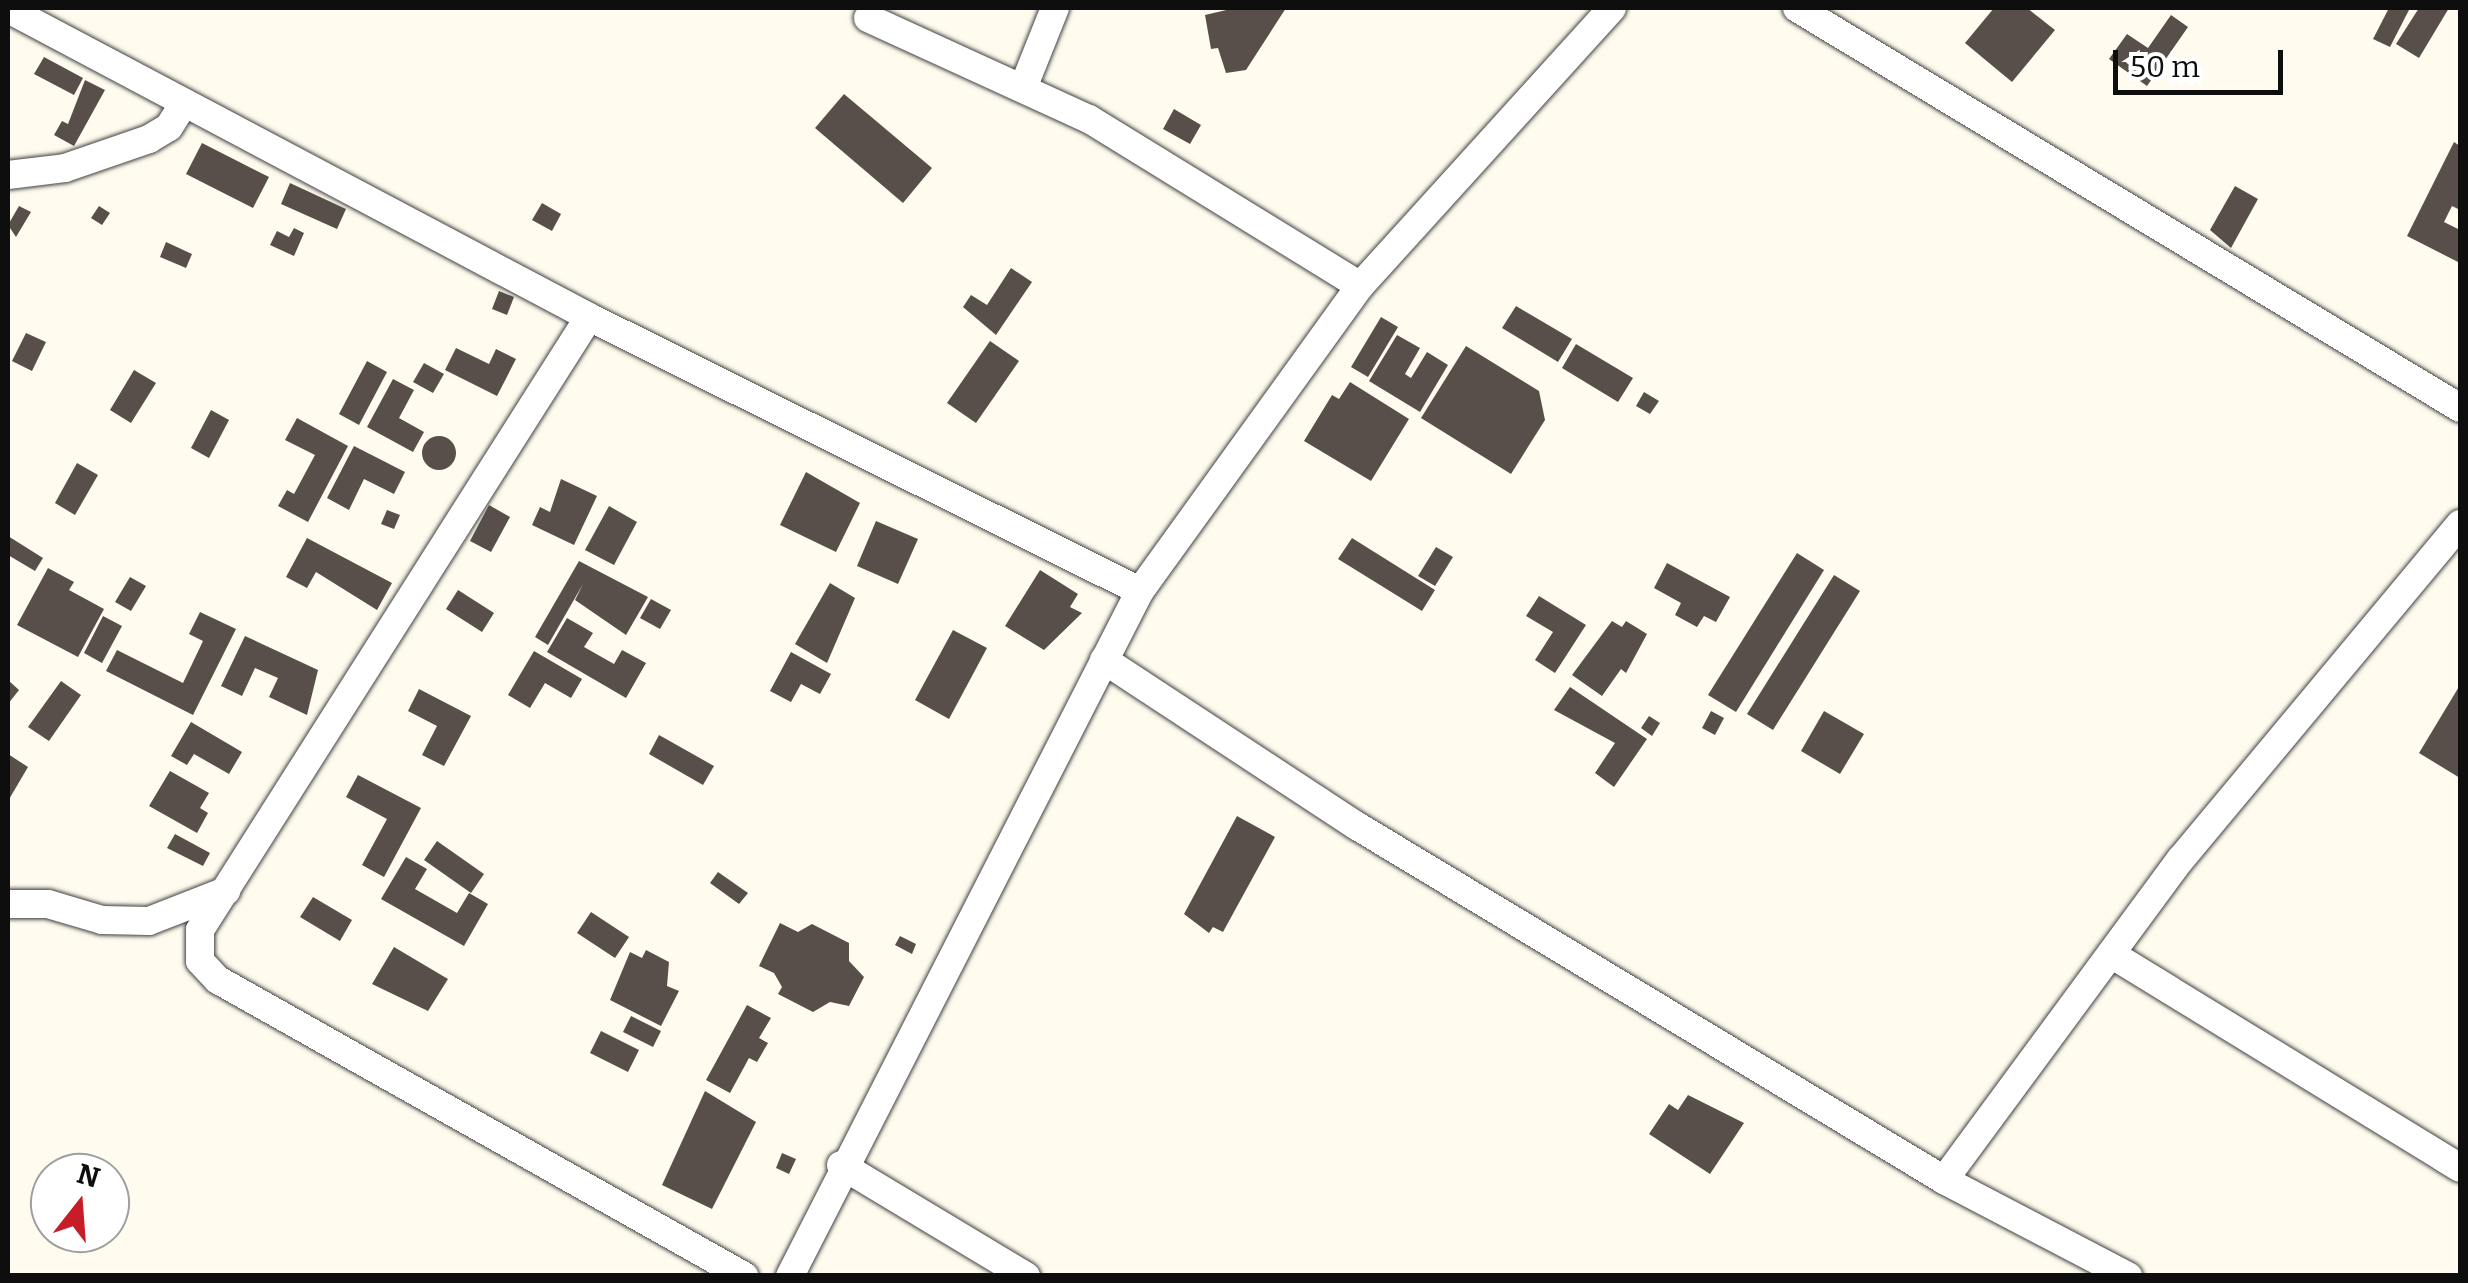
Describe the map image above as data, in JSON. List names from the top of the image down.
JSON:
{
  "scale_bar": "50 m",
  "north": "top"
}
